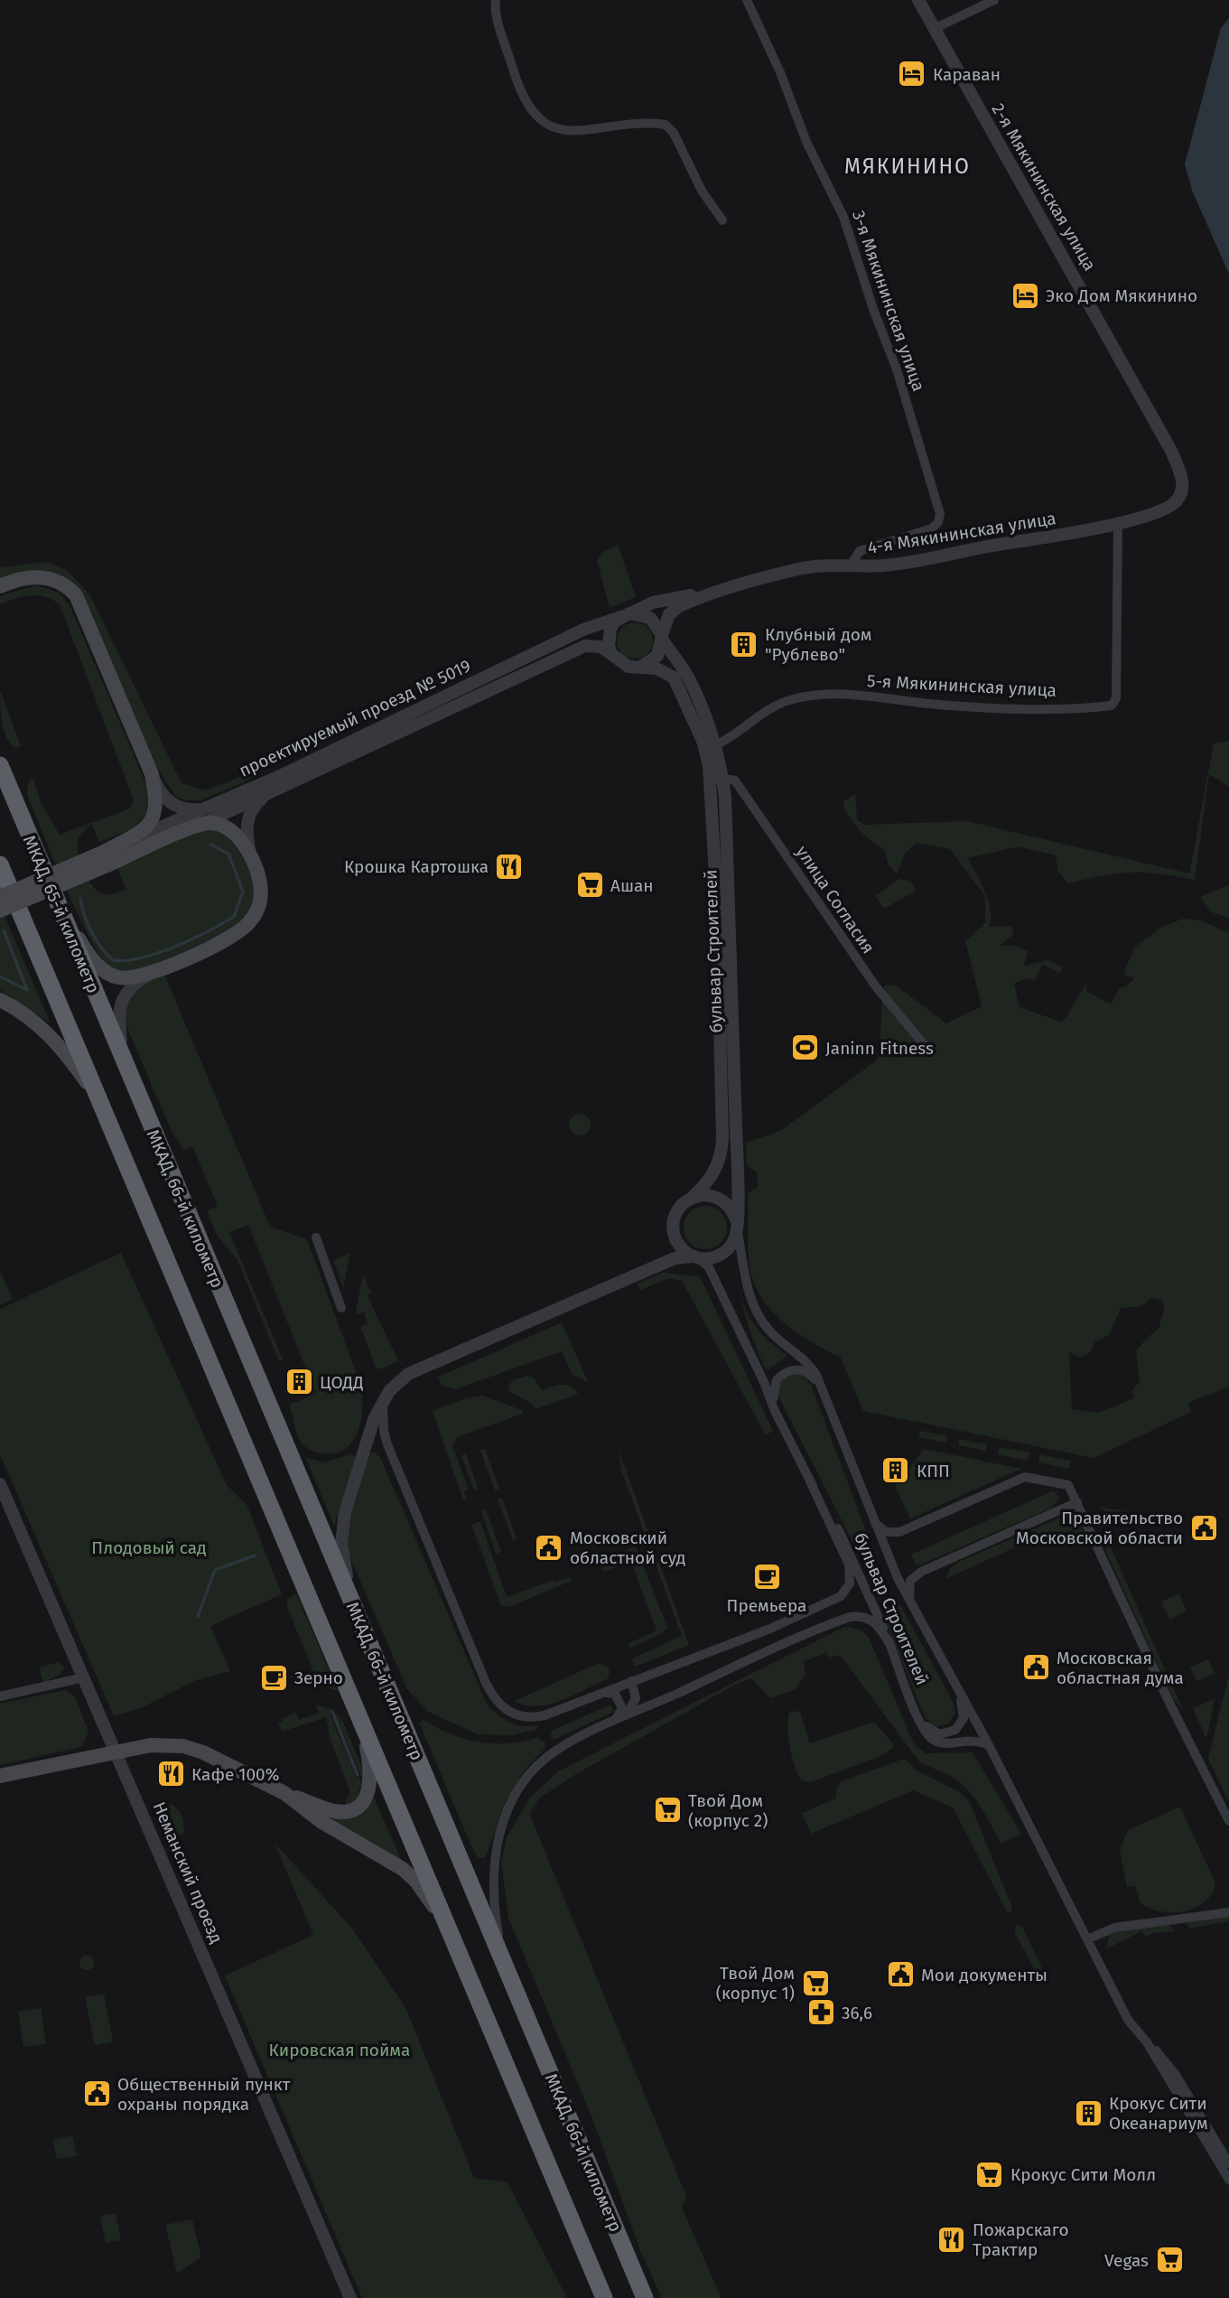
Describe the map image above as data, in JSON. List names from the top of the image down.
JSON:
{
  "streets": {
    "highway": ["МКАД, 65-й километр", "МКАД, 66-й километр"],
    "main road": ["проектируемый проезд № 5019"],
    "street": [
      "2-я Мякининская улица",
      "3-я Мякининская улица",
      "4-я Мякининская улица",
      "5-я Мякининская улица",
      "улица Согласия",
      "бульвар Строителей",
      "Неманский проезд"
    ]
  },
  "crossings": [
    ["2-я Мякининская улица", "4-я Мякининская улица"],
    ["3-я Мякининская улица", "4-я Мякининская улица"],
    ["4-я Мякининская улица", "5-я Мякининская улица"],
    ["4-я Мякининская улица", "проектируемый проезд № 5019"],
    ["4-я Мякининская улица", "бульвар Строителей"],
    ["5-я Мякининская улица", "бульвар Строителей"],
    ["проектируемый проезд № 5019", "бульвар Строителей"],
    ["улица Согласия", "бульвар Строителей"],
    ["МКАД, 65-й километр", "МКАД, 66-й километр"]
  ],
  "districts": ["МЯКИНИНО"],
  "parks": ["Плодовый сад", "Кировская пойма"],
  "places": {
    "hotel": ["Караван", "Эко Дом Мякинино"],
    "building": [
      "Клубный дом \"Рублево\"",
      "ЦОДД",
      "КПП",
      "Крокус Сити Океанариум"
    ],
    "restaurant": ["Крошка Картошка", "Кафе 100%", "Пожарскаго Трактир"],
    "supermarket": [
      "Ашан",
      "Твой Дом (корпус 2)",
      "Твой Дом (корпус 1)",
      "Крокус Сити Молл",
      "Vegas"
    ],
    "sports": ["Janinn Fitness"],
    "public building": [
      "Правительство Московской области",
      "Московский областной суд",
      "Московская областная дума",
      "Мои документы",
      "Общественный пункт охраны порядка"
    ],
    "cafe": ["Премьера", "Зерно"],
    "pharmacy": ["36,6"]
  }
}
